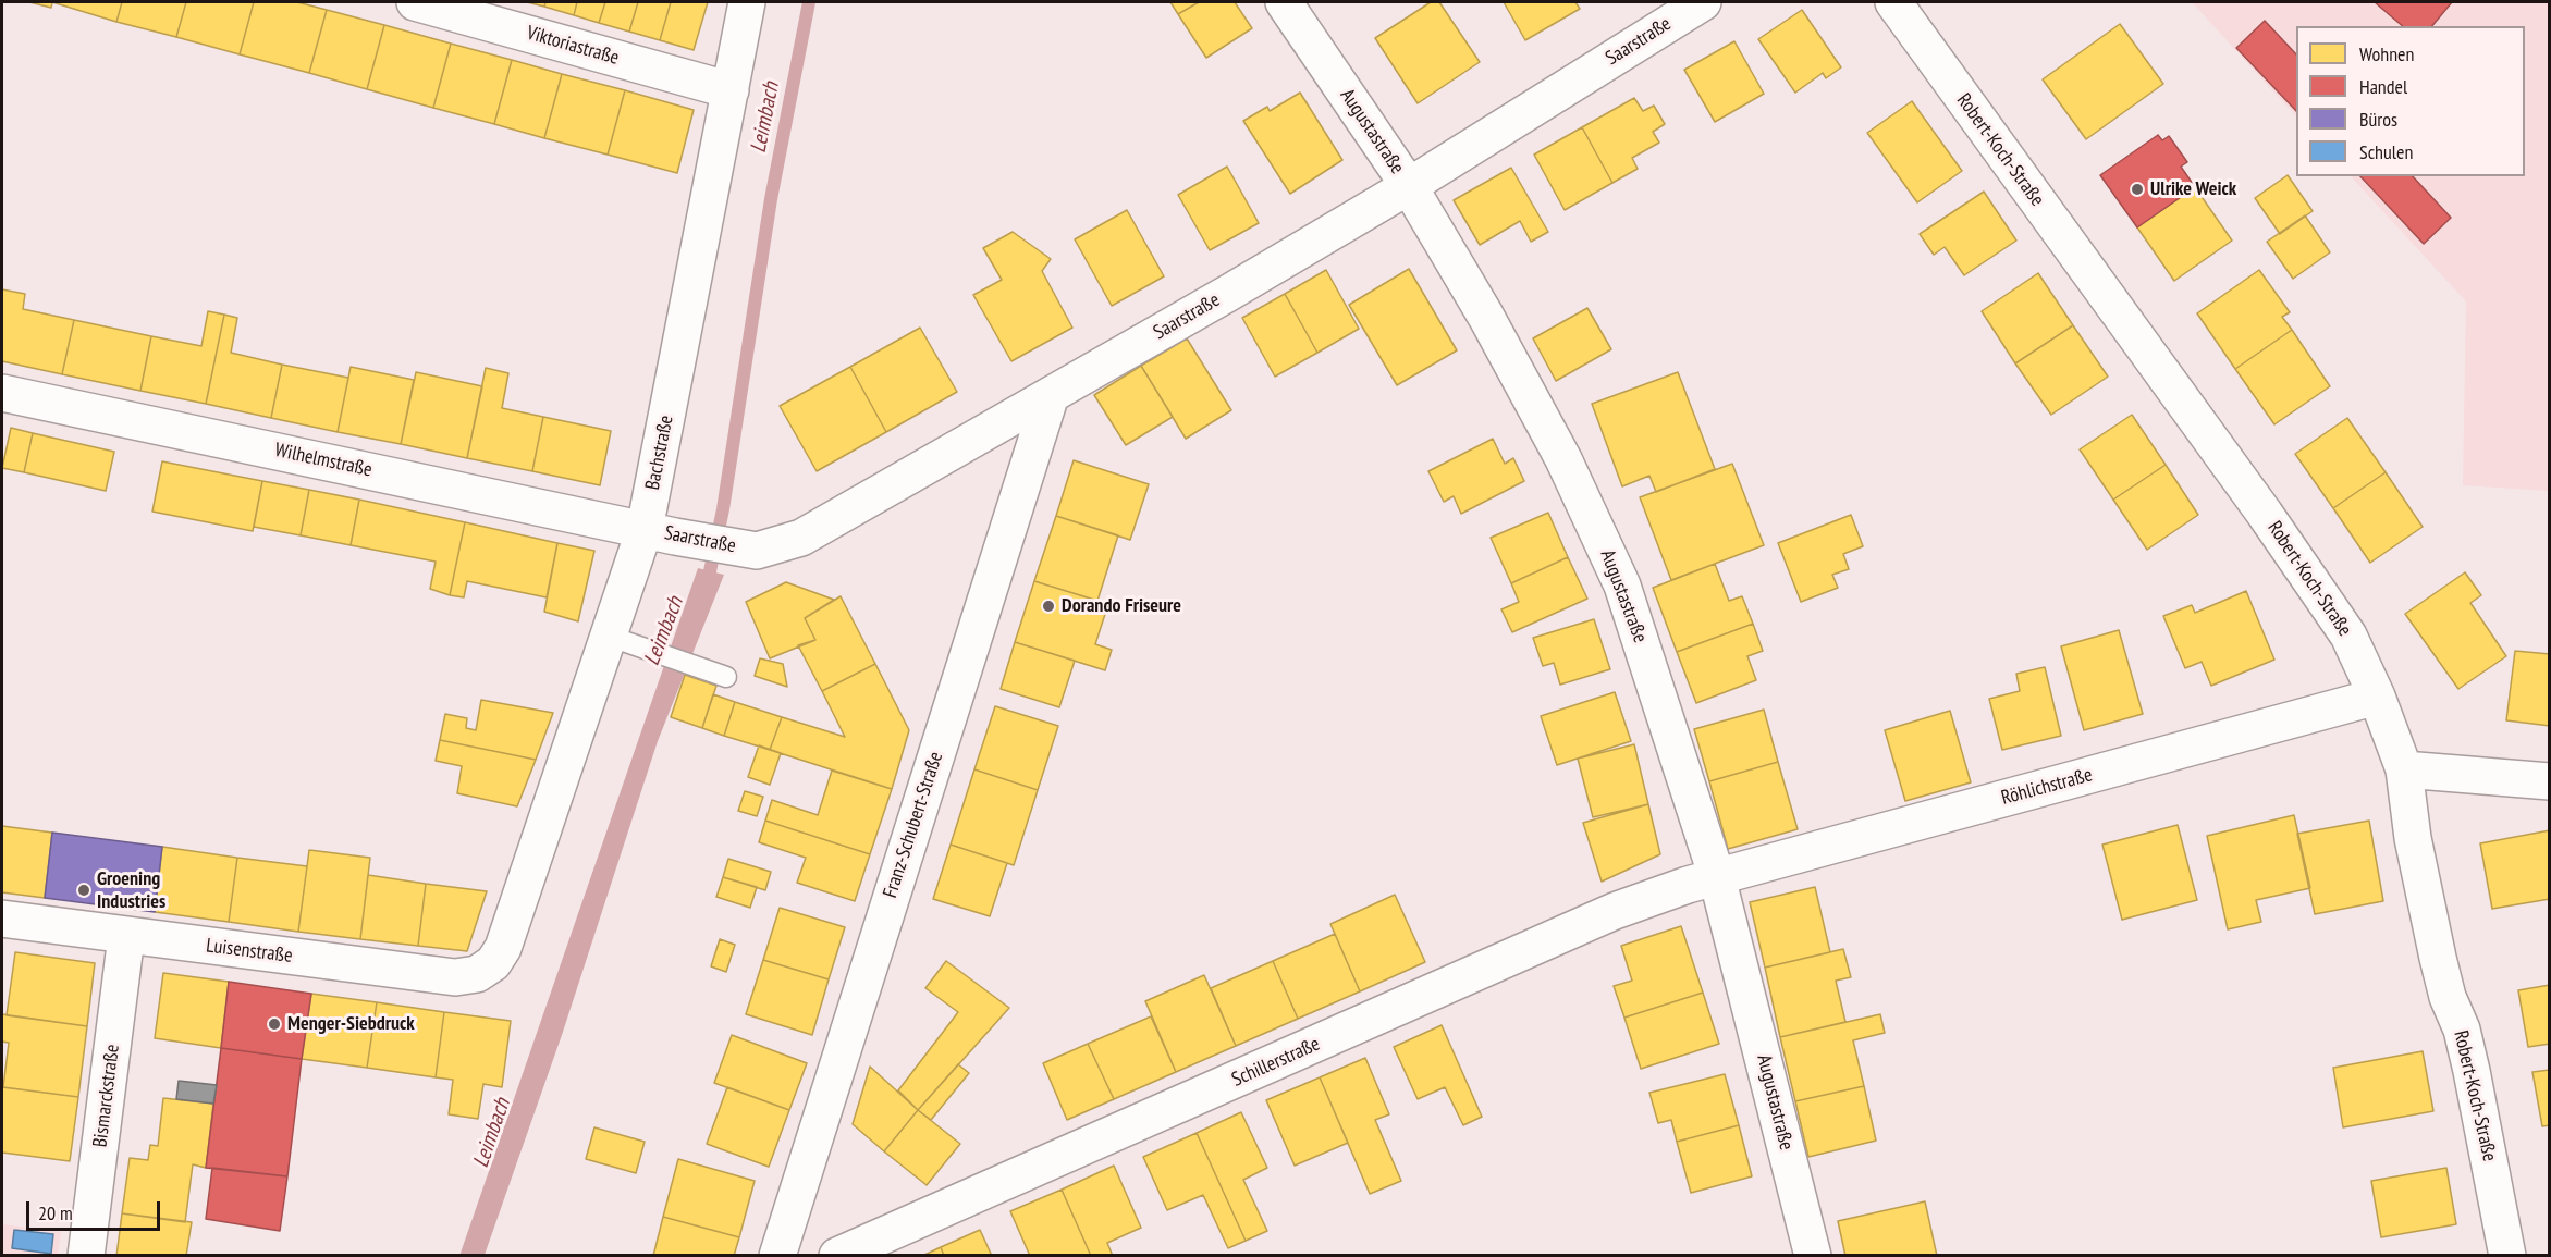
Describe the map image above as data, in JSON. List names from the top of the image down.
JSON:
{
  "streets": {
    "street": [
      "Saarstraße",
      "Viktoriastraße",
      "Augustastraße",
      "Robert-Koch-Straße",
      "Bachstraße",
      "Wilhelmstraße",
      "Röhlichstraße",
      "Franz-Schubert-Straße",
      "Luisenstraße",
      "Schillerstraße",
      "Bismarckstraße"
    ]
  },
  "crossings": [
    ["Saarstraße", "Augustastraße"],
    ["Saarstraße", "Bachstraße"],
    ["Saarstraße", "Wilhelmstraße"],
    ["Saarstraße", "Franz-Schubert-Straße"],
    ["Viktoriastraße", "Bachstraße"],
    ["Augustastraße", "Röhlichstraße"],
    ["Augustastraße", "Schillerstraße"],
    ["Robert-Koch-Straße", "Röhlichstraße"],
    ["Bachstraße", "Wilhelmstraße"],
    ["Bachstraße", "Luisenstraße"],
    ["Röhlichstraße", "Schillerstraße"],
    ["Luisenstraße", "Bismarckstraße"]
  ],
  "water": ["Leimbach"],
  "places": [
    "Ulrike Weick",
    "Dorando Friseure",
    "Groening Industries",
    "Menger-Siebdruck"
  ],
  "legend": [
    "Wohnen",
    "Handel",
    "Büros",
    "Schulen"
  ],
  "scale_bar": "20 m"
}
